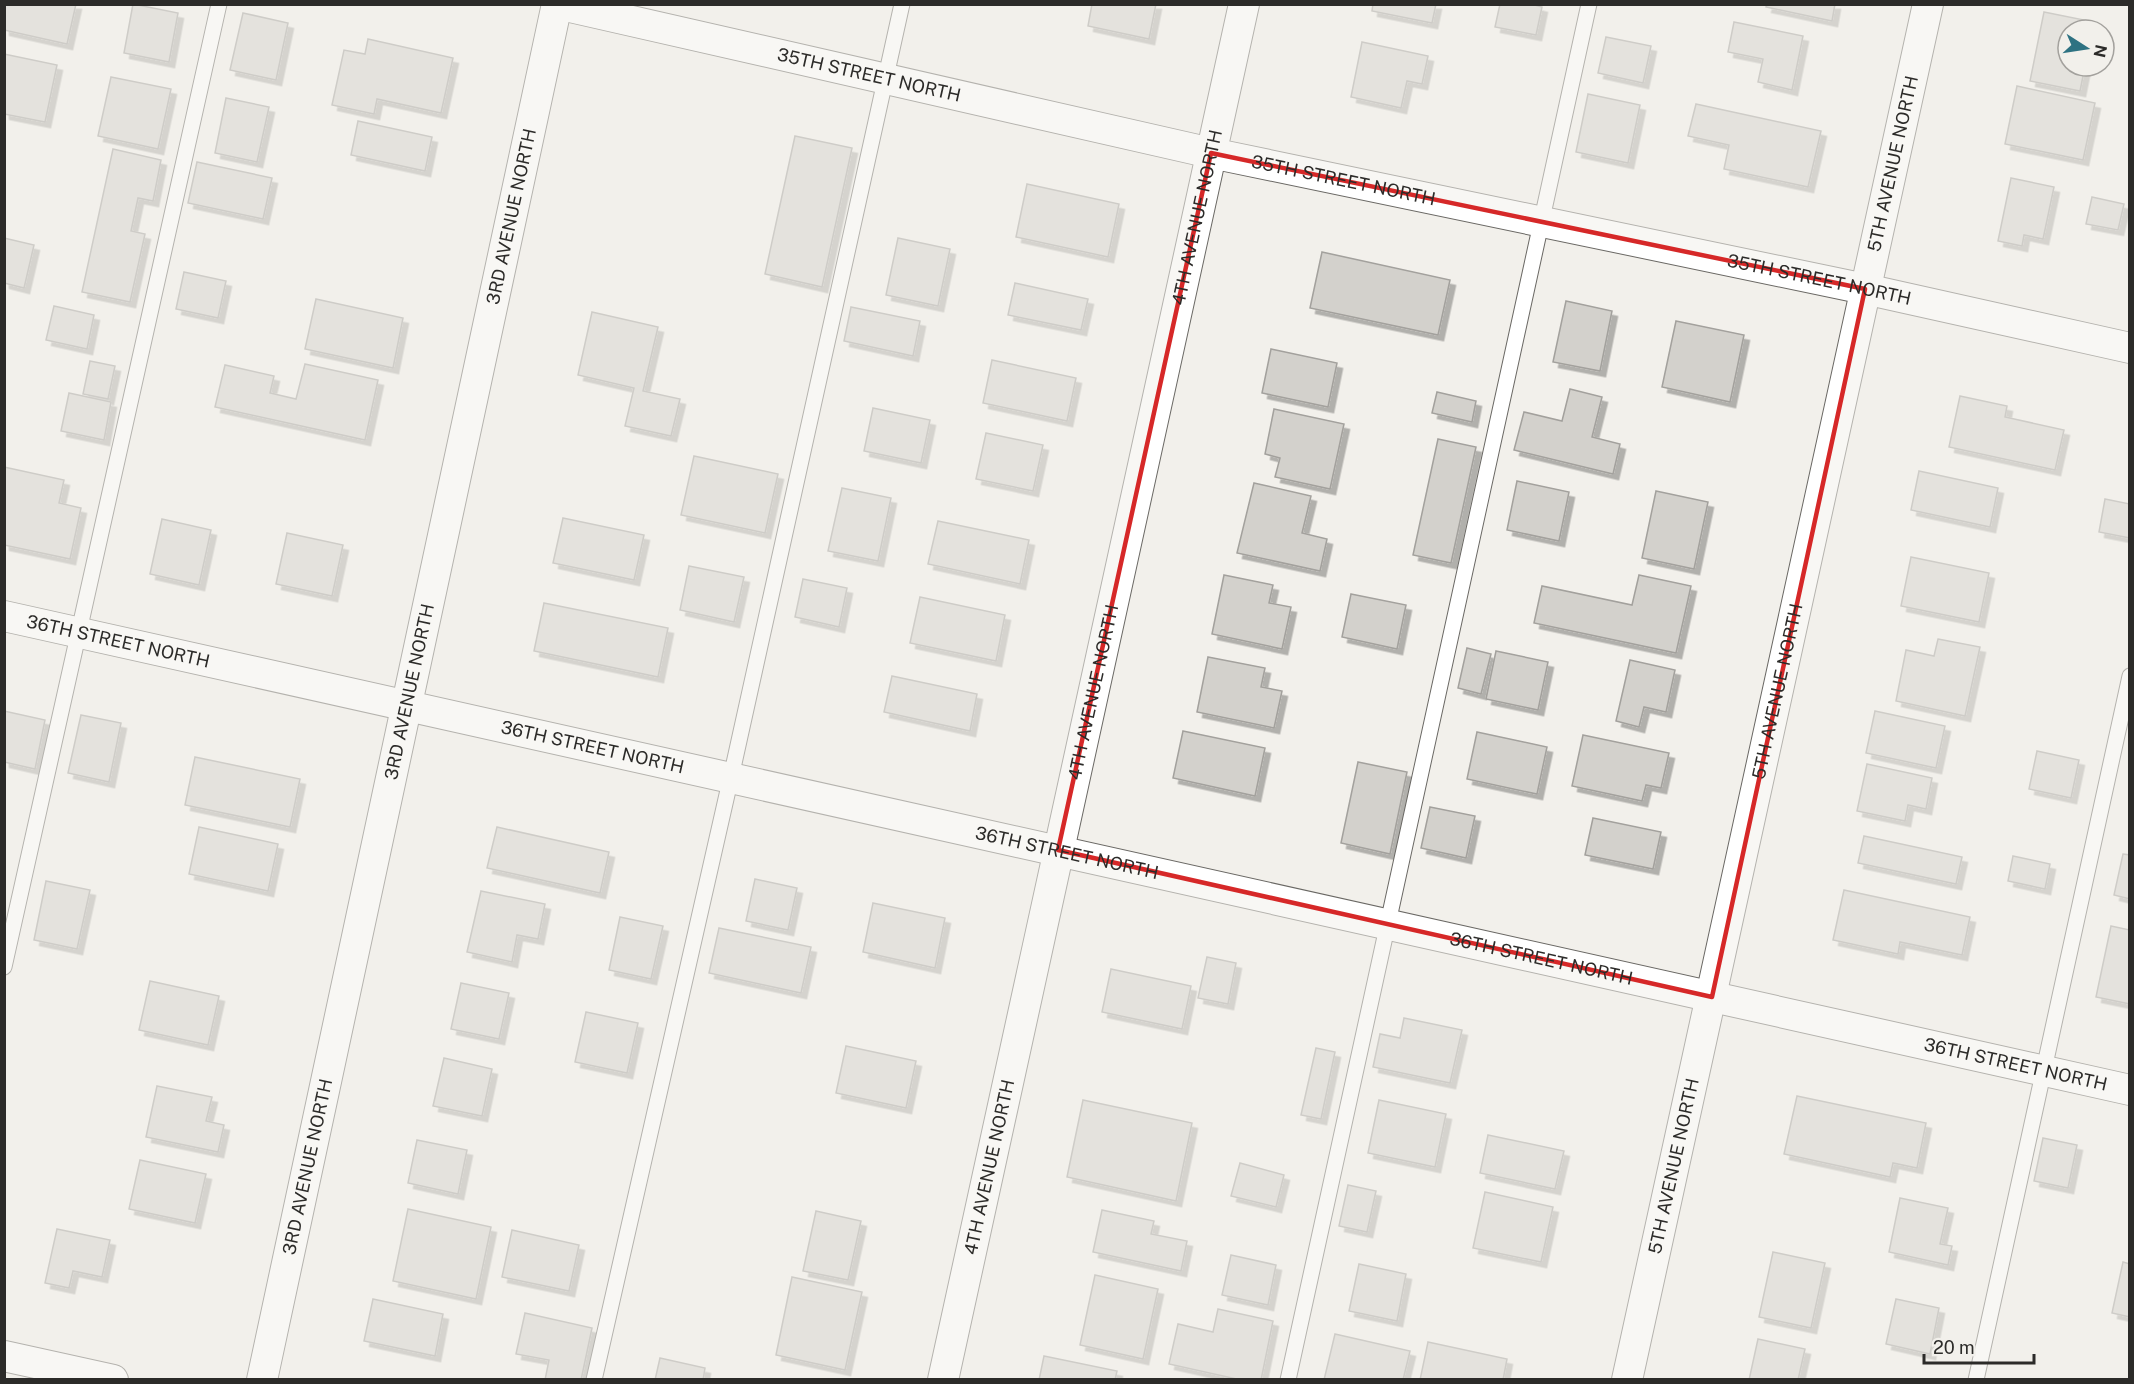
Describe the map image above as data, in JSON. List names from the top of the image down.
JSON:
{
  "streets": {
    "street": [
      "35TH STREET NORTH",
      "5TH AVENUE NORTH",
      "3RD AVENUE NORTH",
      "4TH AVENUE NORTH",
      "36TH STREET NORTH"
    ]
  },
  "crossings": [
    ["35TH STREET NORTH", "5TH AVENUE NORTH"],
    ["35TH STREET NORTH", "3RD AVENUE NORTH"],
    ["35TH STREET NORTH", "4TH AVENUE NORTH"],
    ["5TH AVENUE NORTH", "36TH STREET NORTH"],
    ["3RD AVENUE NORTH", "36TH STREET NORTH"],
    ["4TH AVENUE NORTH", "36TH STREET NORTH"]
  ],
  "scale_bar": "20 m",
  "north": "right"
}
